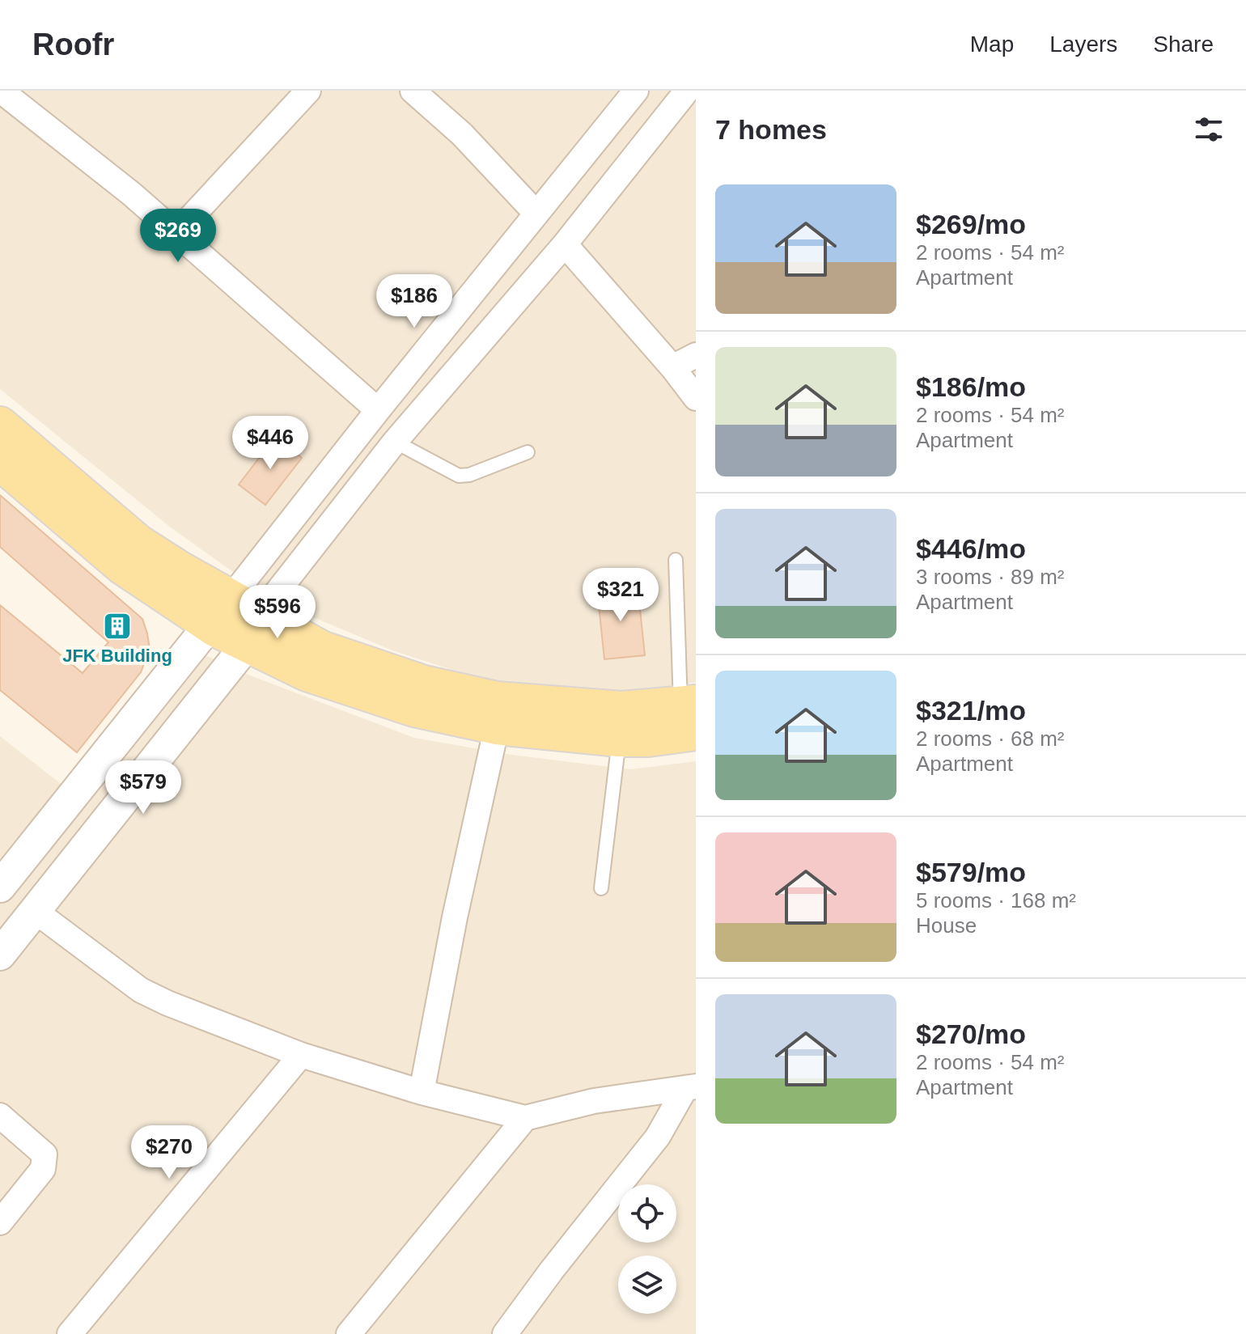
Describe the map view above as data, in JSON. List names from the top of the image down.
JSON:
{
  "places": {
    "building": ["JFK Building"]
  },
  "page": {
    "header": "Roofr",
    "nav": ["Map", "Layers", "Share"],
    "heading": "7 homes",
    "list": [
      {
        "name": "$269/mo",
        "note": "2 rooms · 54 m² · Apartment"
      },
      {
        "name": "$186/mo",
        "note": "2 rooms · 54 m² · Apartment"
      },
      {
        "name": "$446/mo",
        "note": "3 rooms · 89 m² · Apartment"
      },
      {
        "name": "$321/mo",
        "note": "2 rooms · 68 m² · Apartment"
      },
      {
        "name": "$579/mo",
        "note": "5 rooms · 168 m² · House"
      },
      {
        "name": "$270/mo",
        "note": "2 rooms · 54 m² · Apartment"
      }
    ],
    "price": [
      "$269",
      "$186",
      "$446",
      "$321",
      "$596",
      "$579",
      "$270"
    ]
  }
}
